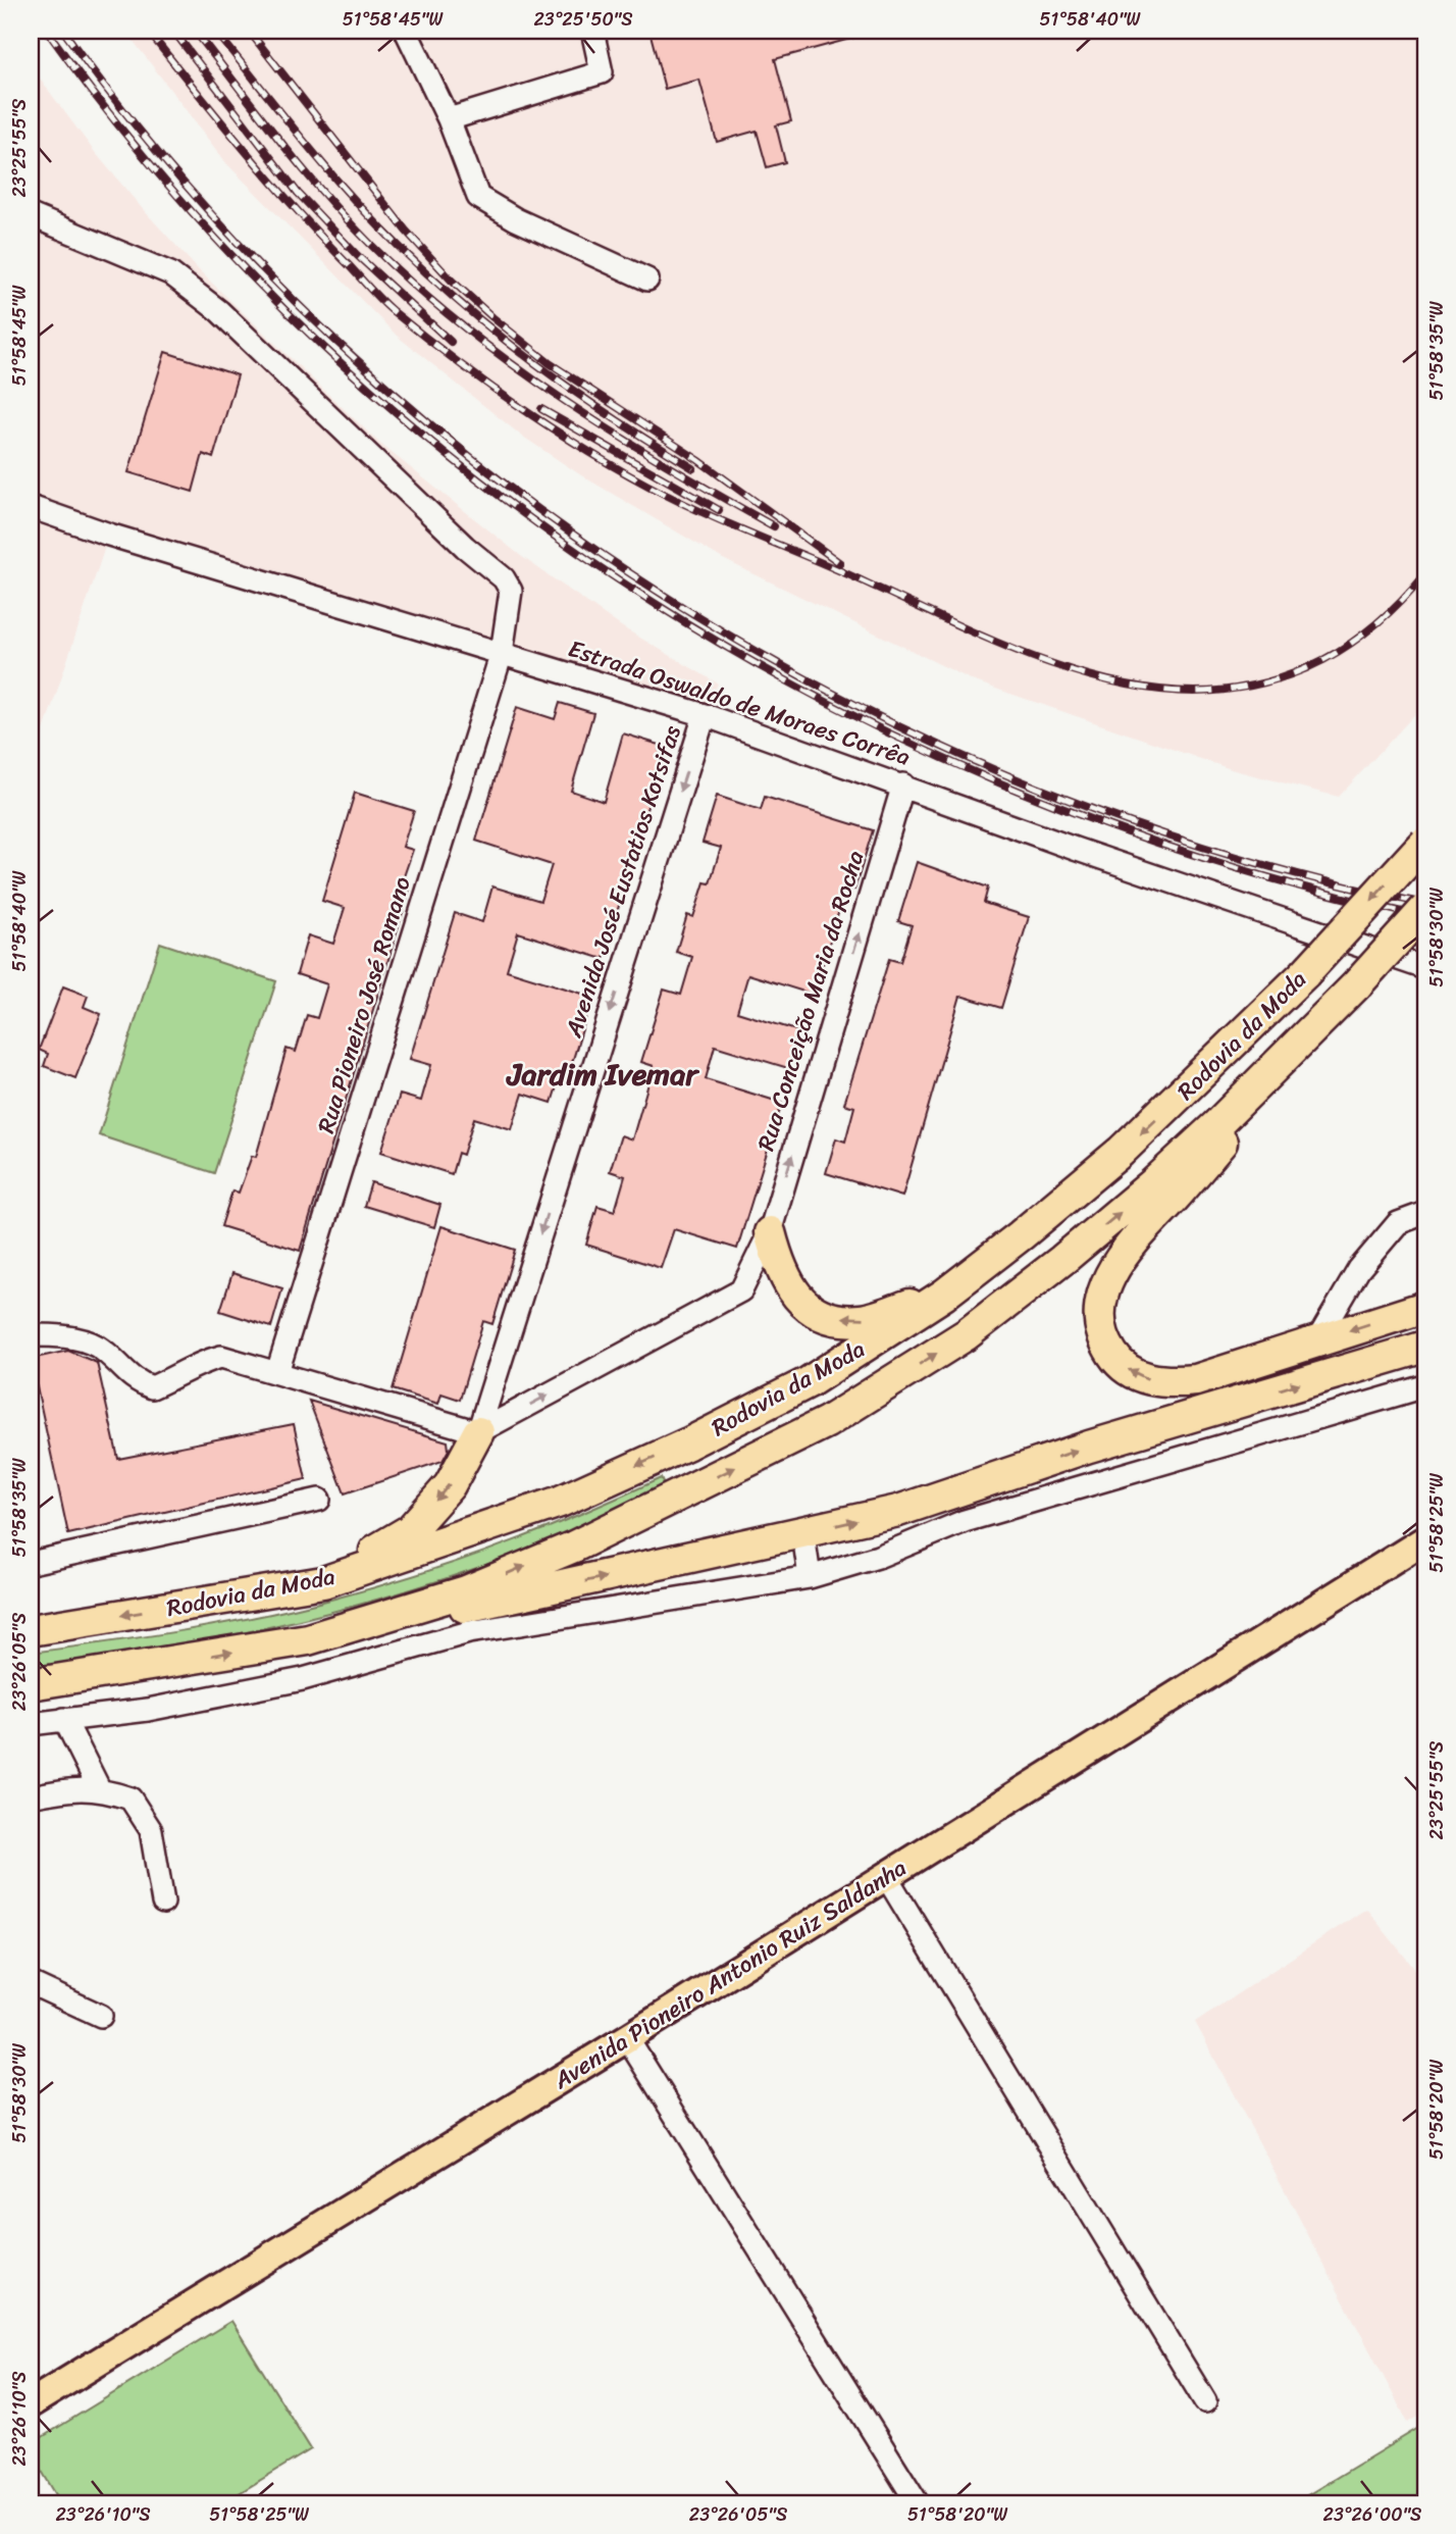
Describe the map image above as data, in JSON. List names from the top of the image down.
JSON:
{
  "streets": {
    "highway": ["Rodovia da Moda"],
    "main road": ["Avenida Pioneiro Antonio Ruiz Saldanha"],
    "street": [
      "Estrada Oswaldo de Moraes Corrêa",
      "Avenida José Eustatios Kotsifas",
      "Rua Conceição Maria da Rocha",
      "Rua Pioneiro José Romano"
    ]
  },
  "crossings": [
    ["Estrada Oswaldo de Moraes Corrêa", "Avenida José Eustatios Kotsifas"],
    ["Estrada Oswaldo de Moraes Corrêa", "Rua Conceição Maria da Rocha"],
    ["Estrada Oswaldo de Moraes Corrêa", "Rua Pioneiro José Romano"],
    ["Avenida José Eustatios Kotsifas", "Rua Conceição Maria da Rocha"]
  ],
  "one_way": ["Avenida José Eustatios Kotsifas", "Rua Conceição Maria da Rocha"],
  "districts": ["Jardim Ivemar"],
  "coordinates": [
    "51°58'45\"W",
    "23°25'50\"S",
    "51°58'40\"W",
    "23°25'55\"S",
    "51°58'35\"W",
    "51°58'30\"W",
    "51°58'25\"W",
    "23°26'05\"S",
    "51°58'20\"W",
    "23°26'10\"S",
    "23°26'00\"S"
  ]
}
